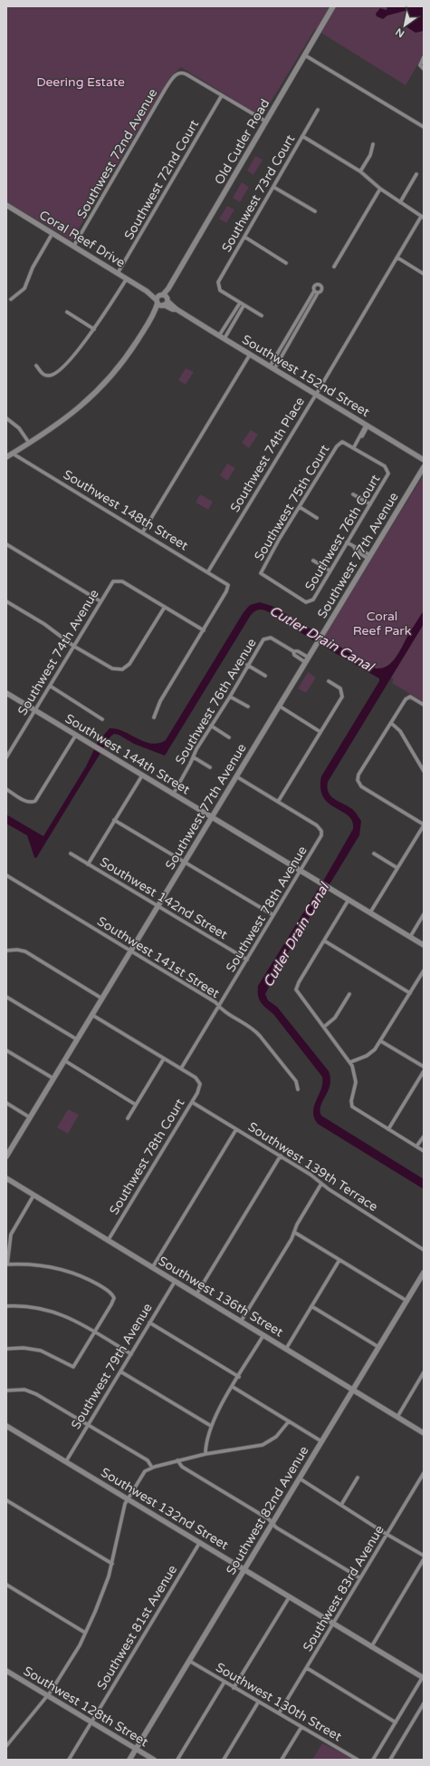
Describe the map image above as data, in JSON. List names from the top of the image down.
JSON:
{
  "streets": {
    "street": [
      "Old Cutler Road",
      "Southwest 72nd Avenue",
      "Southwest 72nd Court",
      "Southwest 73rd Court",
      "Coral Reef Drive",
      "Southwest 152nd Street",
      "Southwest 74th Place",
      "Southwest 75th Court",
      "Southwest 148th Street",
      "Southwest 76th Court",
      "Southwest 77th Avenue",
      "Southwest 74th Avenue",
      "Southwest 76th Avenue",
      "Southwest 144th Street",
      "Southwest 142nd Street",
      "Southwest 78th Avenue",
      "Southwest 141st Street",
      "Southwest 78th Court",
      "Southwest 139th Terrace",
      "Southwest 136th Street",
      "Southwest 79th Avenue",
      "Southwest 132nd Street",
      "Southwest 82nd Avenue",
      "Southwest 83rd Avenue",
      "Southwest 81st Avenue",
      "Southwest 130th Street",
      "Southwest 128th Street"
    ]
  },
  "crossings": [
    ["Old Cutler Road", "Coral Reef Drive"],
    ["Old Cutler Road", "Southwest 152nd Street"],
    ["Old Cutler Road", "Southwest 148th Street"],
    ["Southwest 72nd Avenue", "Southwest 72nd Court"],
    ["Southwest 72nd Avenue", "Coral Reef Drive"],
    ["Southwest 72nd Court", "Coral Reef Drive"],
    ["Coral Reef Drive", "Southwest 152nd Street"],
    ["Southwest 152nd Street", "Southwest 74th Place"],
    ["Southwest 74th Place", "Southwest 148th Street"],
    ["Southwest 75th Court", "Southwest 76th Court"],
    ["Southwest 77th Avenue", "Southwest 76th Avenue"],
    ["Southwest 77th Avenue", "Southwest 144th Street"],
    ["Southwest 77th Avenue", "Southwest 142nd Street"],
    ["Southwest 77th Avenue", "Southwest 141st Street"],
    ["Southwest 74th Avenue", "Southwest 144th Street"],
    ["Southwest 76th Avenue", "Southwest 144th Street"],
    ["Southwest 144th Street", "Southwest 78th Avenue"],
    ["Southwest 142nd Street", "Southwest 78th Avenue"],
    ["Southwest 78th Avenue", "Southwest 141st Street"],
    ["Southwest 78th Avenue", "Southwest 78th Court"],
    ["Southwest 78th Court", "Southwest 139th Terrace"],
    ["Southwest 78th Court", "Southwest 136th Street"],
    ["Southwest 136th Street", "Southwest 79th Avenue"],
    ["Southwest 136th Street", "Southwest 82nd Avenue"],
    ["Southwest 79th Avenue", "Southwest 132nd Street"],
    ["Southwest 132nd Street", "Southwest 82nd Avenue"],
    ["Southwest 132nd Street", "Southwest 83rd Avenue"],
    ["Southwest 132nd Street", "Southwest 81st Avenue"],
    ["Southwest 82nd Avenue", "Southwest 130th Street"],
    ["Southwest 82nd Avenue", "Southwest 128th Street"],
    ["Southwest 83rd Avenue", "Southwest 130th Street"],
    ["Southwest 81st Avenue", "Southwest 128th Street"]
  ],
  "water": ["Cutler Drain Canal"],
  "parks": ["Deering Estate", "Coral Reef Park"],
  "north": "bottom left"
}
